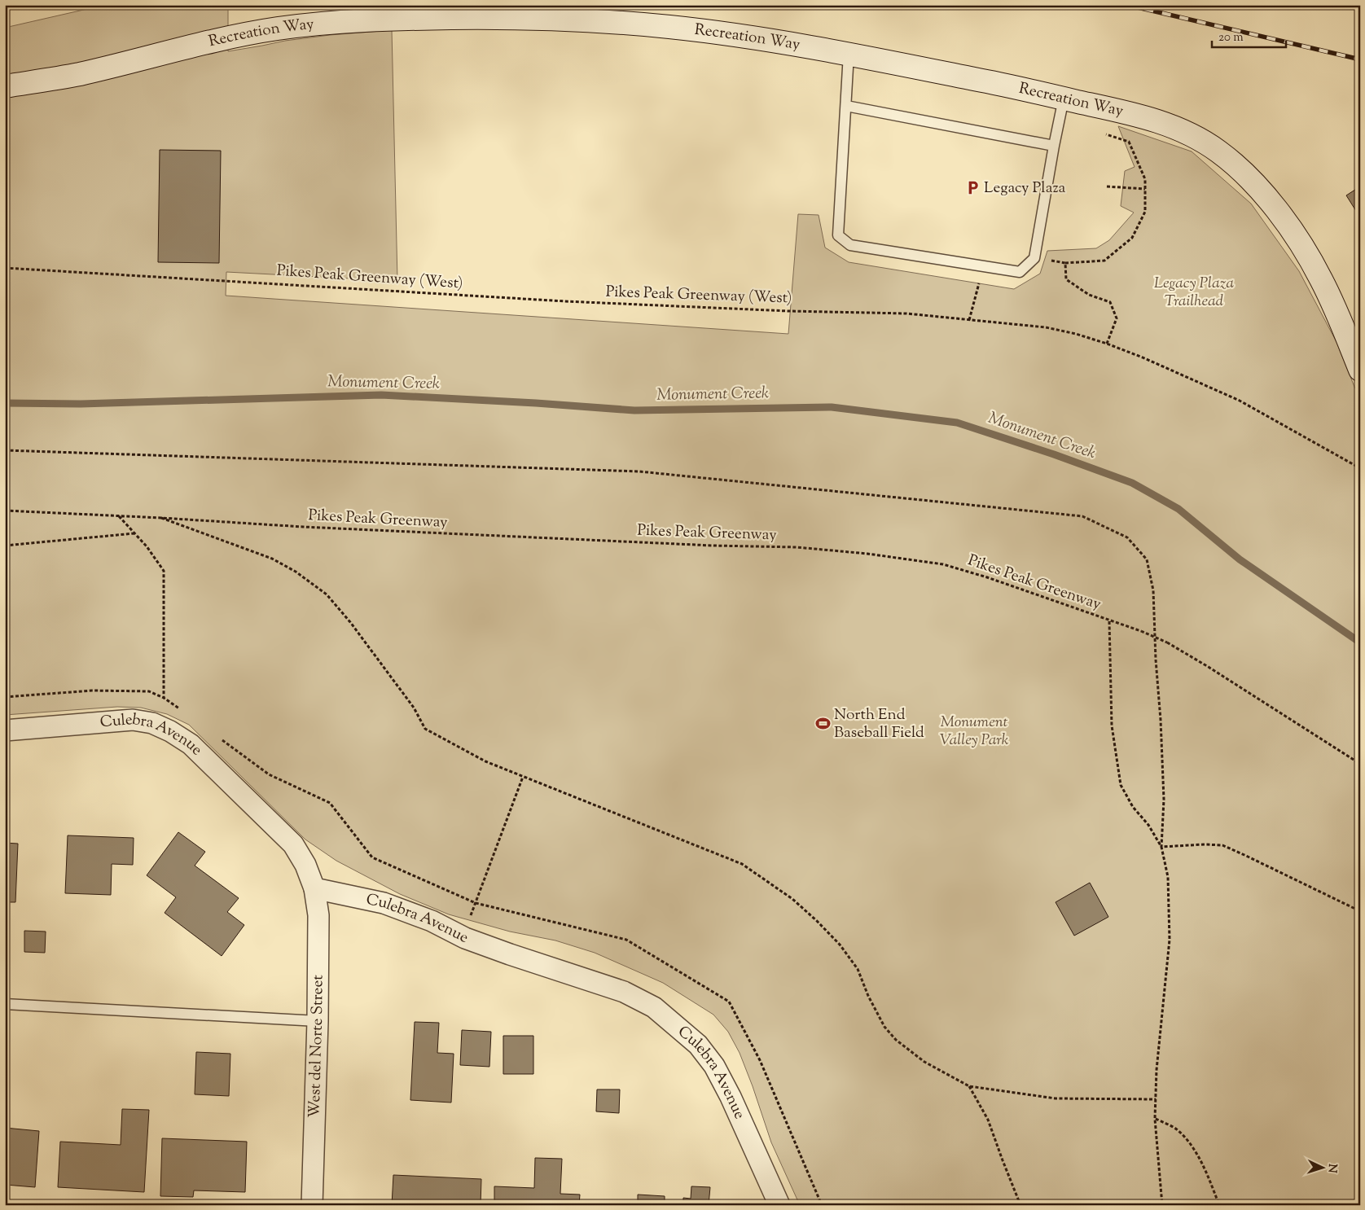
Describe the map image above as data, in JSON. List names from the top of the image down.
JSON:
{
  "streets": {
    "street": ["Recreation Way", "Culebra Avenue", "West del Norte Street"],
    "path": ["Pikes Peak Greenway (West)", "Pikes Peak Greenway"]
  },
  "crossings": [
    ["Culebra Avenue", "West del Norte Street"]
  ],
  "water": ["Monument Creek"],
  "parks": ["Legacy Plaza Trailhead", "Monument Valley Park"],
  "places": {
    "parking": ["Legacy Plaza"],
    "sports": ["North End Baseball Field"]
  },
  "scale_bar": "20 m",
  "north": "right"
}
